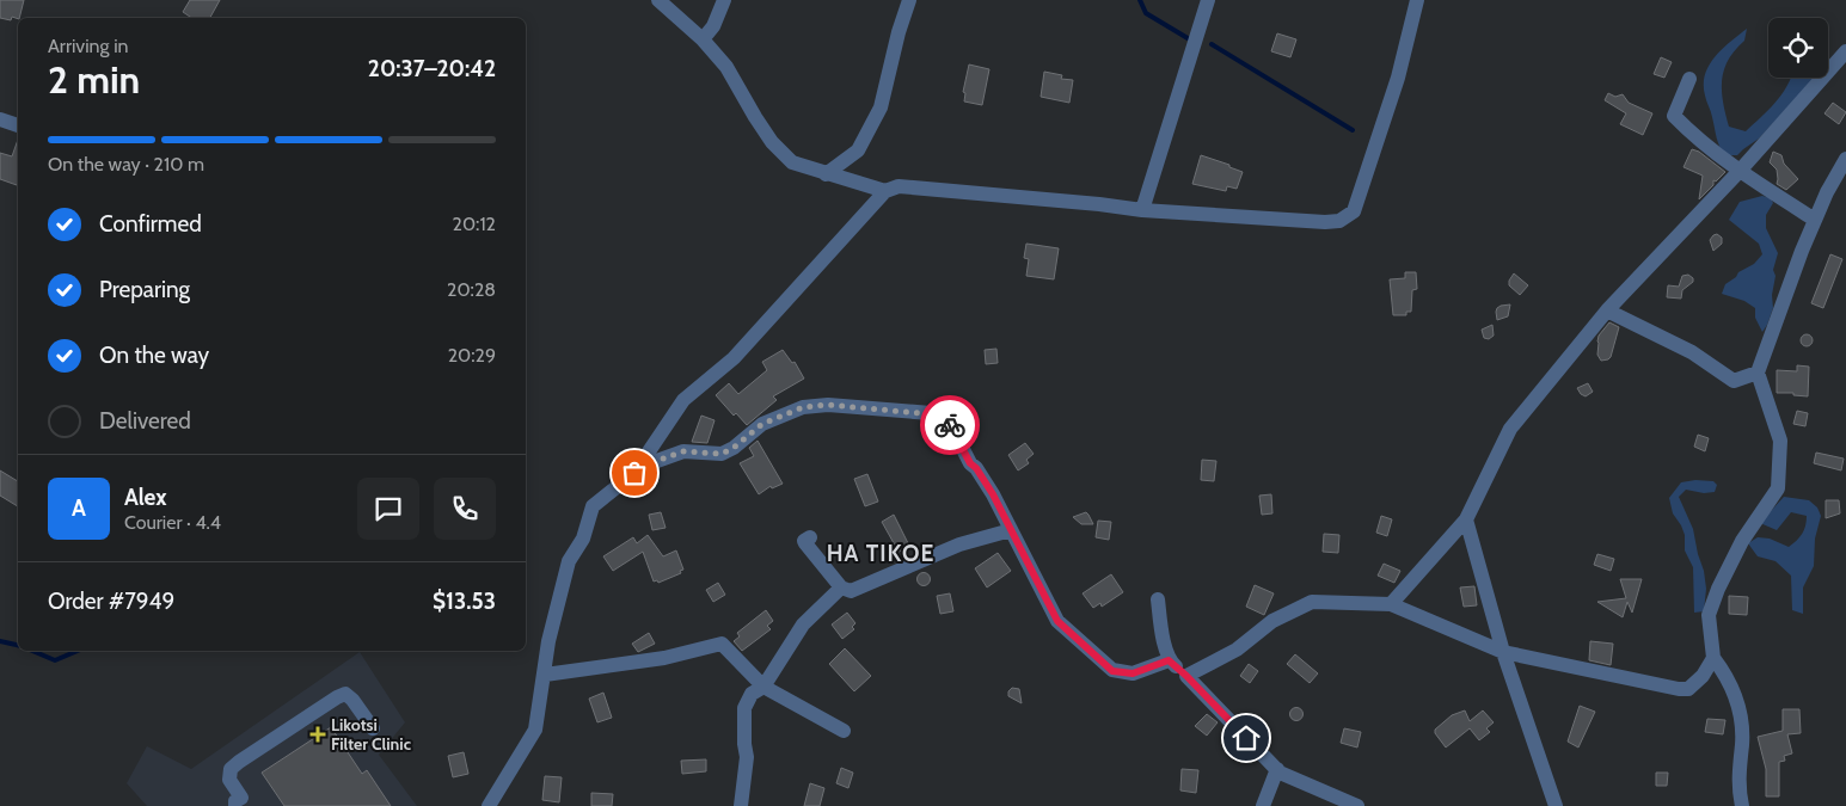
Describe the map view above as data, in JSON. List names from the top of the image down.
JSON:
{
  "districts": ["HA TIKOE"],
  "places": {
    "health": ["Likotsi Filter Clinic"]
  },
  "page": {
    "heading": ["2 min", "Arriving in", "20:37–20:42"],
    "panel": [
      "Alex",
      "Courier · 4.4",
      "Order #7949",
      "$13.53"
    ],
    "bar": "On the way · 210 m",
    "list": [
      ["Confirmed", "20:12"],
      ["Preparing", "20:28"],
      ["On the way", "20:29"],
      "Delivered"
    ],
    "round": "A"
  }
}
